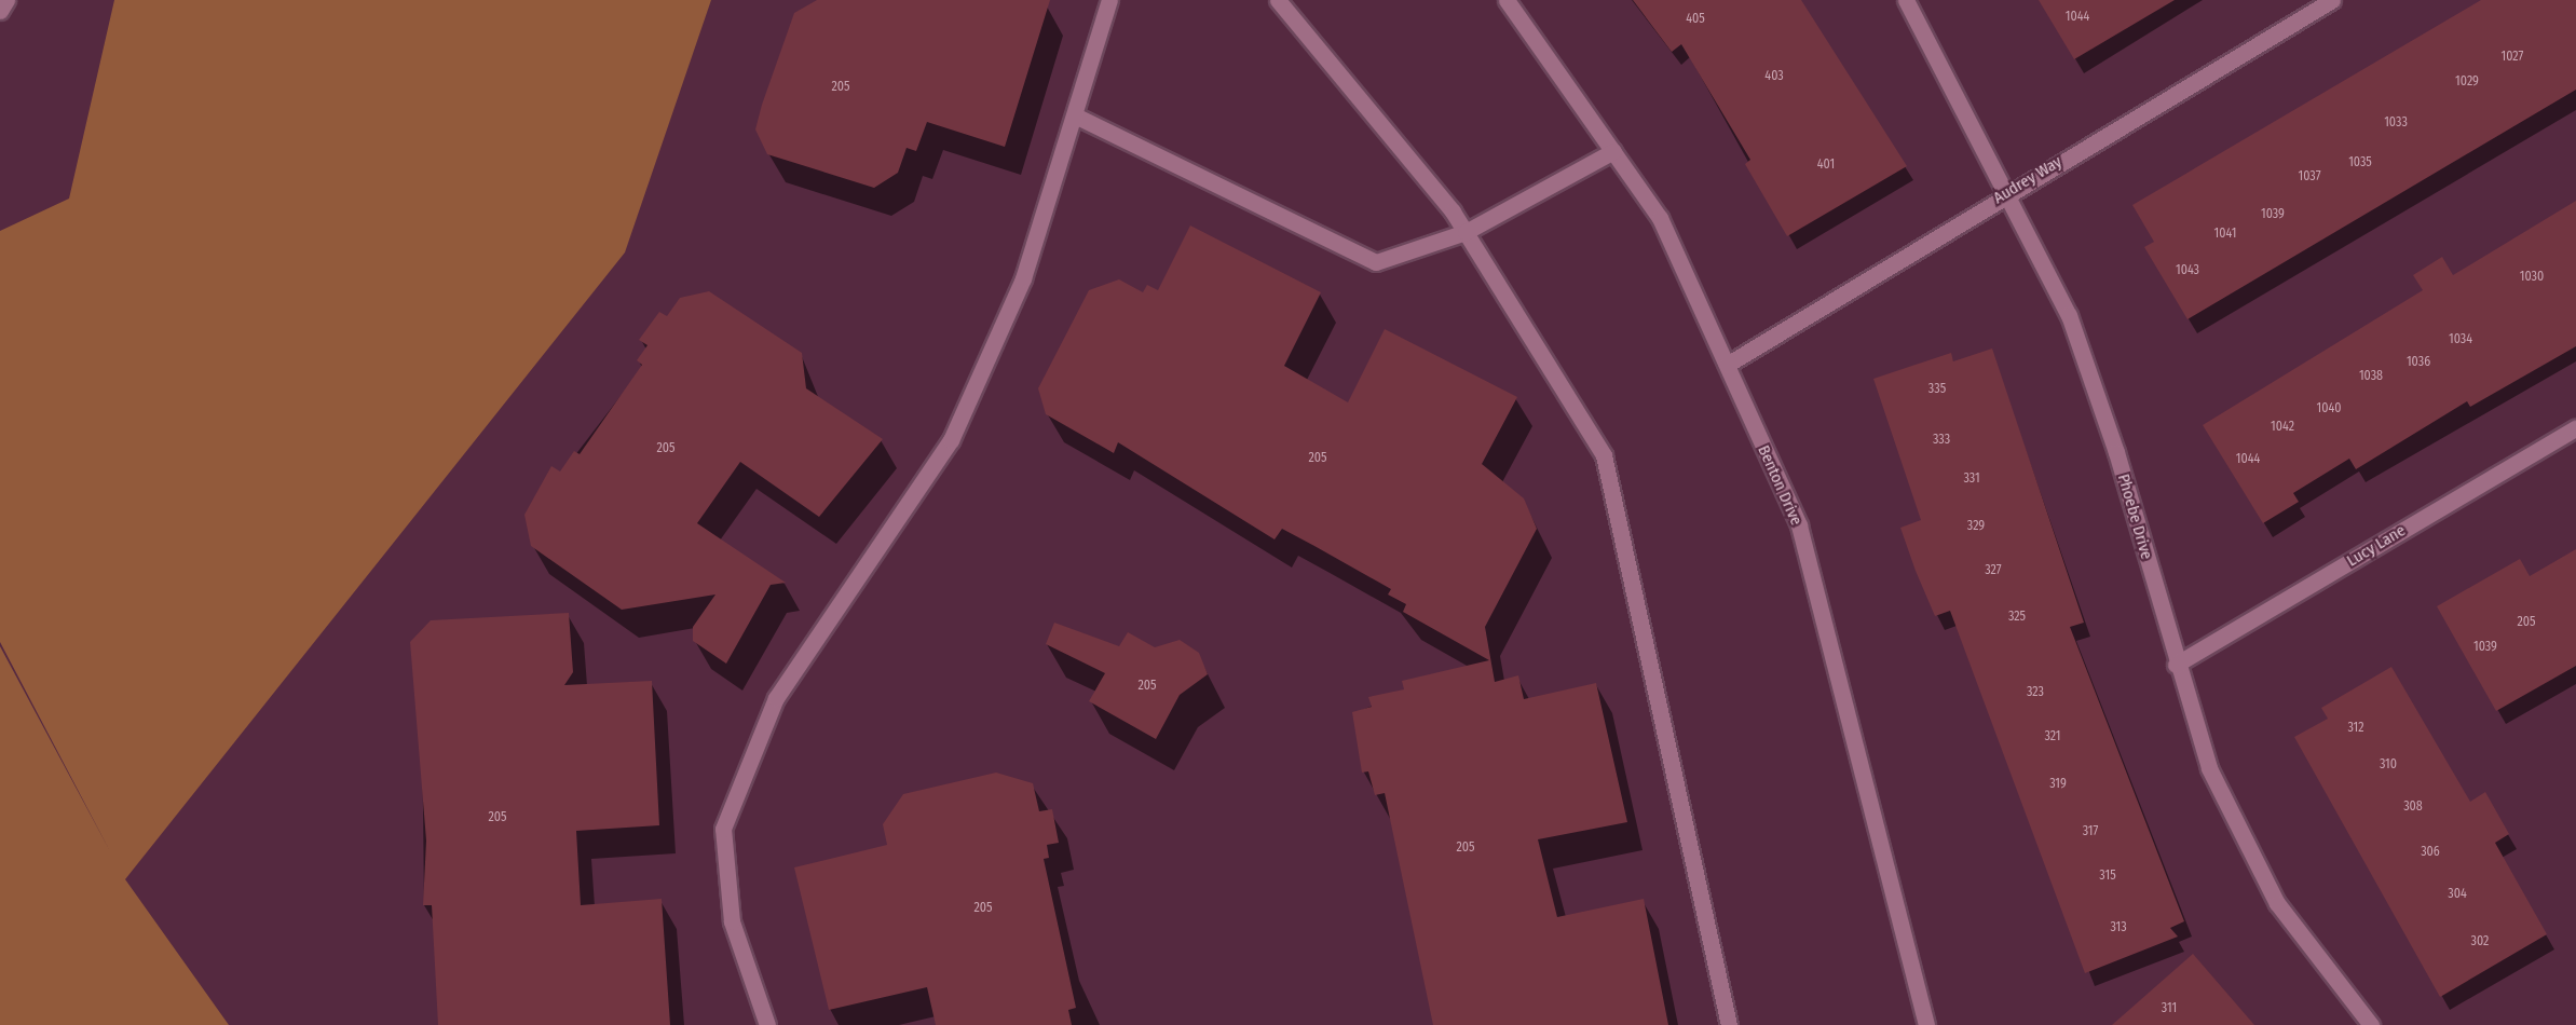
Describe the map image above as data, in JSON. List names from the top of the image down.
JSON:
{
  "streets": {
    "street": [
      "Audrey Way",
      "Benton Drive",
      "Phoebe Drive",
      "Lucy Lane"
    ]
  },
  "crossings": [
    ["Audrey Way", "Benton Drive"],
    ["Audrey Way", "Phoebe Drive"],
    ["Phoebe Drive", "Lucy Lane"]
  ],
  "house_numbers": [
    "1044",
    "405",
    "1027",
    "403",
    "1029",
    "205",
    "1033",
    "1035",
    "401",
    "1037",
    "1039",
    "1041",
    "1043",
    "1030",
    "1034",
    "1036",
    "1038",
    "335",
    "1040",
    "1042",
    "333",
    "205",
    "205",
    "1044",
    "331",
    "329",
    "327",
    "325",
    "205",
    "1039",
    "205",
    "323",
    "312",
    "321",
    "310",
    "319",
    "308",
    "205",
    "317",
    "205",
    "306",
    "315",
    "304",
    "205",
    "313",
    "302",
    "311"
  ]
}
